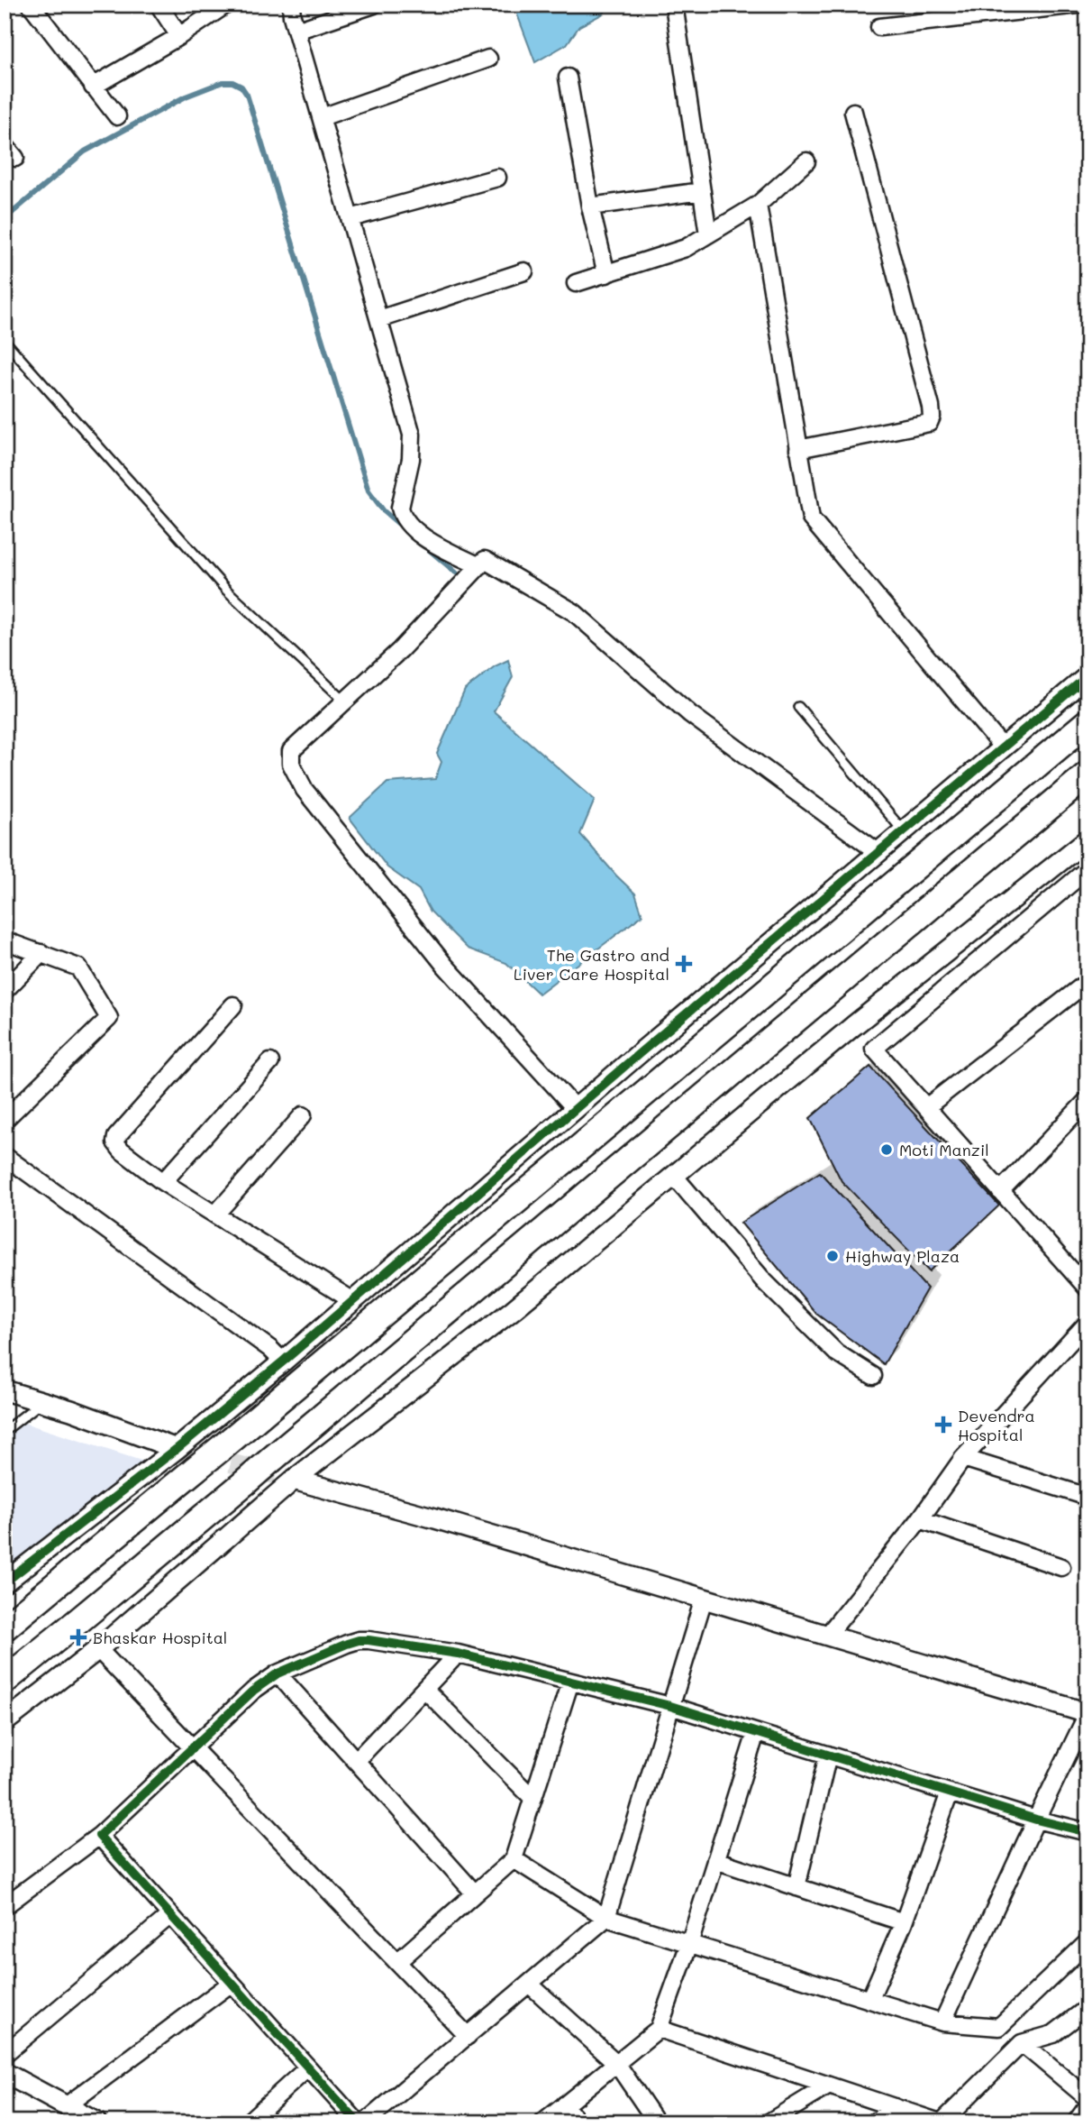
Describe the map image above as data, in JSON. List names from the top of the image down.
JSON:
{
  "places": {
    "health": ["The Gastro and Liver Care Hospital", "Devendra Hospital", "Bhaskar Hospital"],
    "other": ["Moti Manzil", "Highway Plaza"]
  }
}
